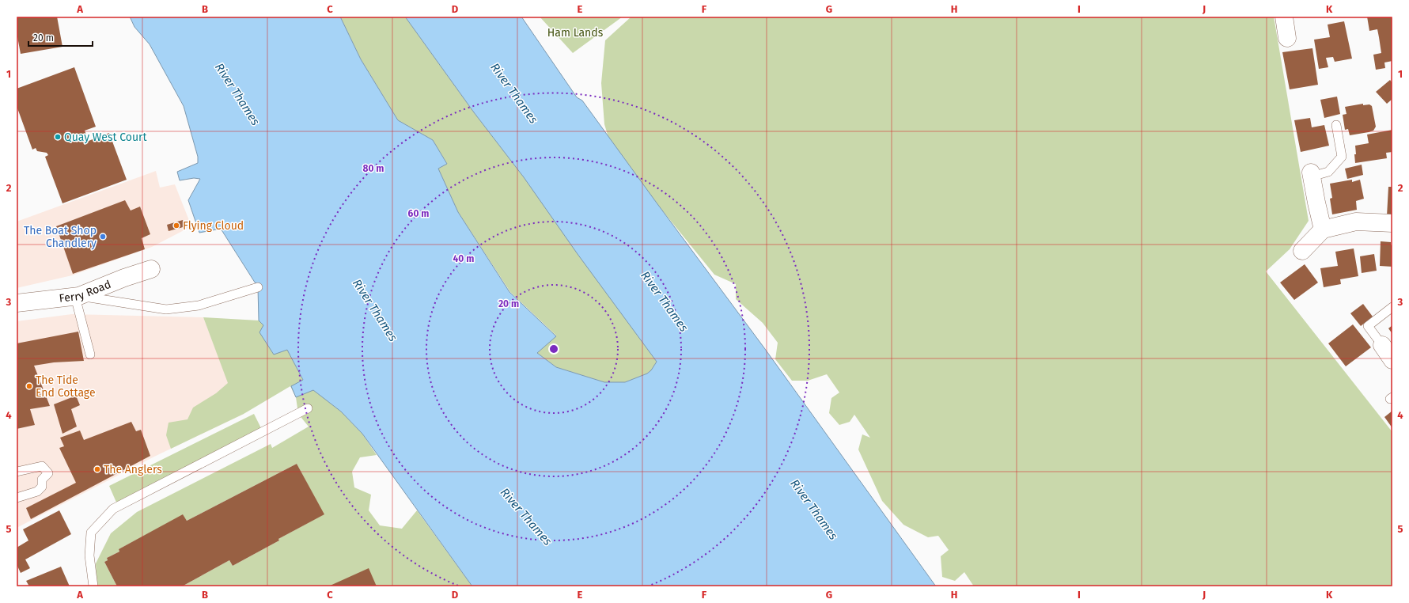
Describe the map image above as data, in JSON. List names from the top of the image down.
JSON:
{
  "streets": {
    "street": ["Ferry Road"]
  },
  "water": ["River Thames"],
  "parks": ["Ham Lands"],
  "places": [
    "Quay West Court",
    "Flying Cloud",
    "The Boat Shop Chandlery",
    "The Tide End Cottage",
    "The Anglers"
  ],
  "scale_bar": "20 m",
  "grid": {
    "columns": [
      "A",
      "B",
      "C",
      "D",
      "E",
      "F",
      "G",
      "H",
      "I",
      "J",
      "K"
    ],
    "rows": [
      "1",
      "2",
      "3",
      "4",
      "5"
    ]
  },
  "rings": [
    "80 m",
    "60 m",
    "40 m",
    "20 m"
  ]
}
